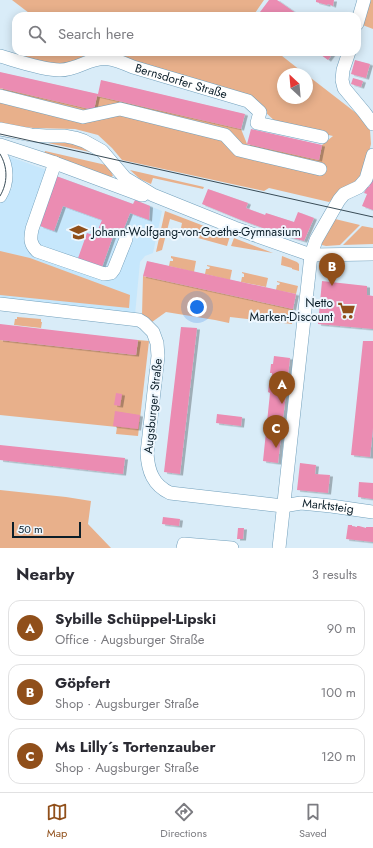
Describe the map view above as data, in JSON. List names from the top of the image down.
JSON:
{
  "streets": {
    "street": ["Bernsdorfer Straße", "Augsburger Straße", "Marktsteig"]
  },
  "crossings": [
    ["Augsburger Straße", "Marktsteig"]
  ],
  "places": {
    "school or university": ["Johann-Wolfgang-von-Goethe-Gymnasium"],
    "supermarket": ["Netto Marken-Discount"]
  },
  "scale_bar": "50 m",
  "north": "top left",
  "page": {
    "search": "Search here",
    "pins": ["B", "A", "C"],
    "scale": "50 m",
    "heading": ["Nearby", "3 results"],
    "list": [
      {
        "mark": "A",
        "name": "Sybille Schüppel-Lipski",
        "note": "Office · Augsburger Straße",
        "value": "90 m"
      },
      {
        "mark": "B",
        "name": "Göpfert",
        "note": "Shop · Augsburger Straße",
        "value": "100 m"
      },
      {
        "mark": "C",
        "name": "Ms Lilly´s Tortenzauber",
        "note": "Shop · Augsburger Straße",
        "value": "120 m"
      }
    ],
    "nav": ["Map", "Directions", "Saved"]
  }
}
